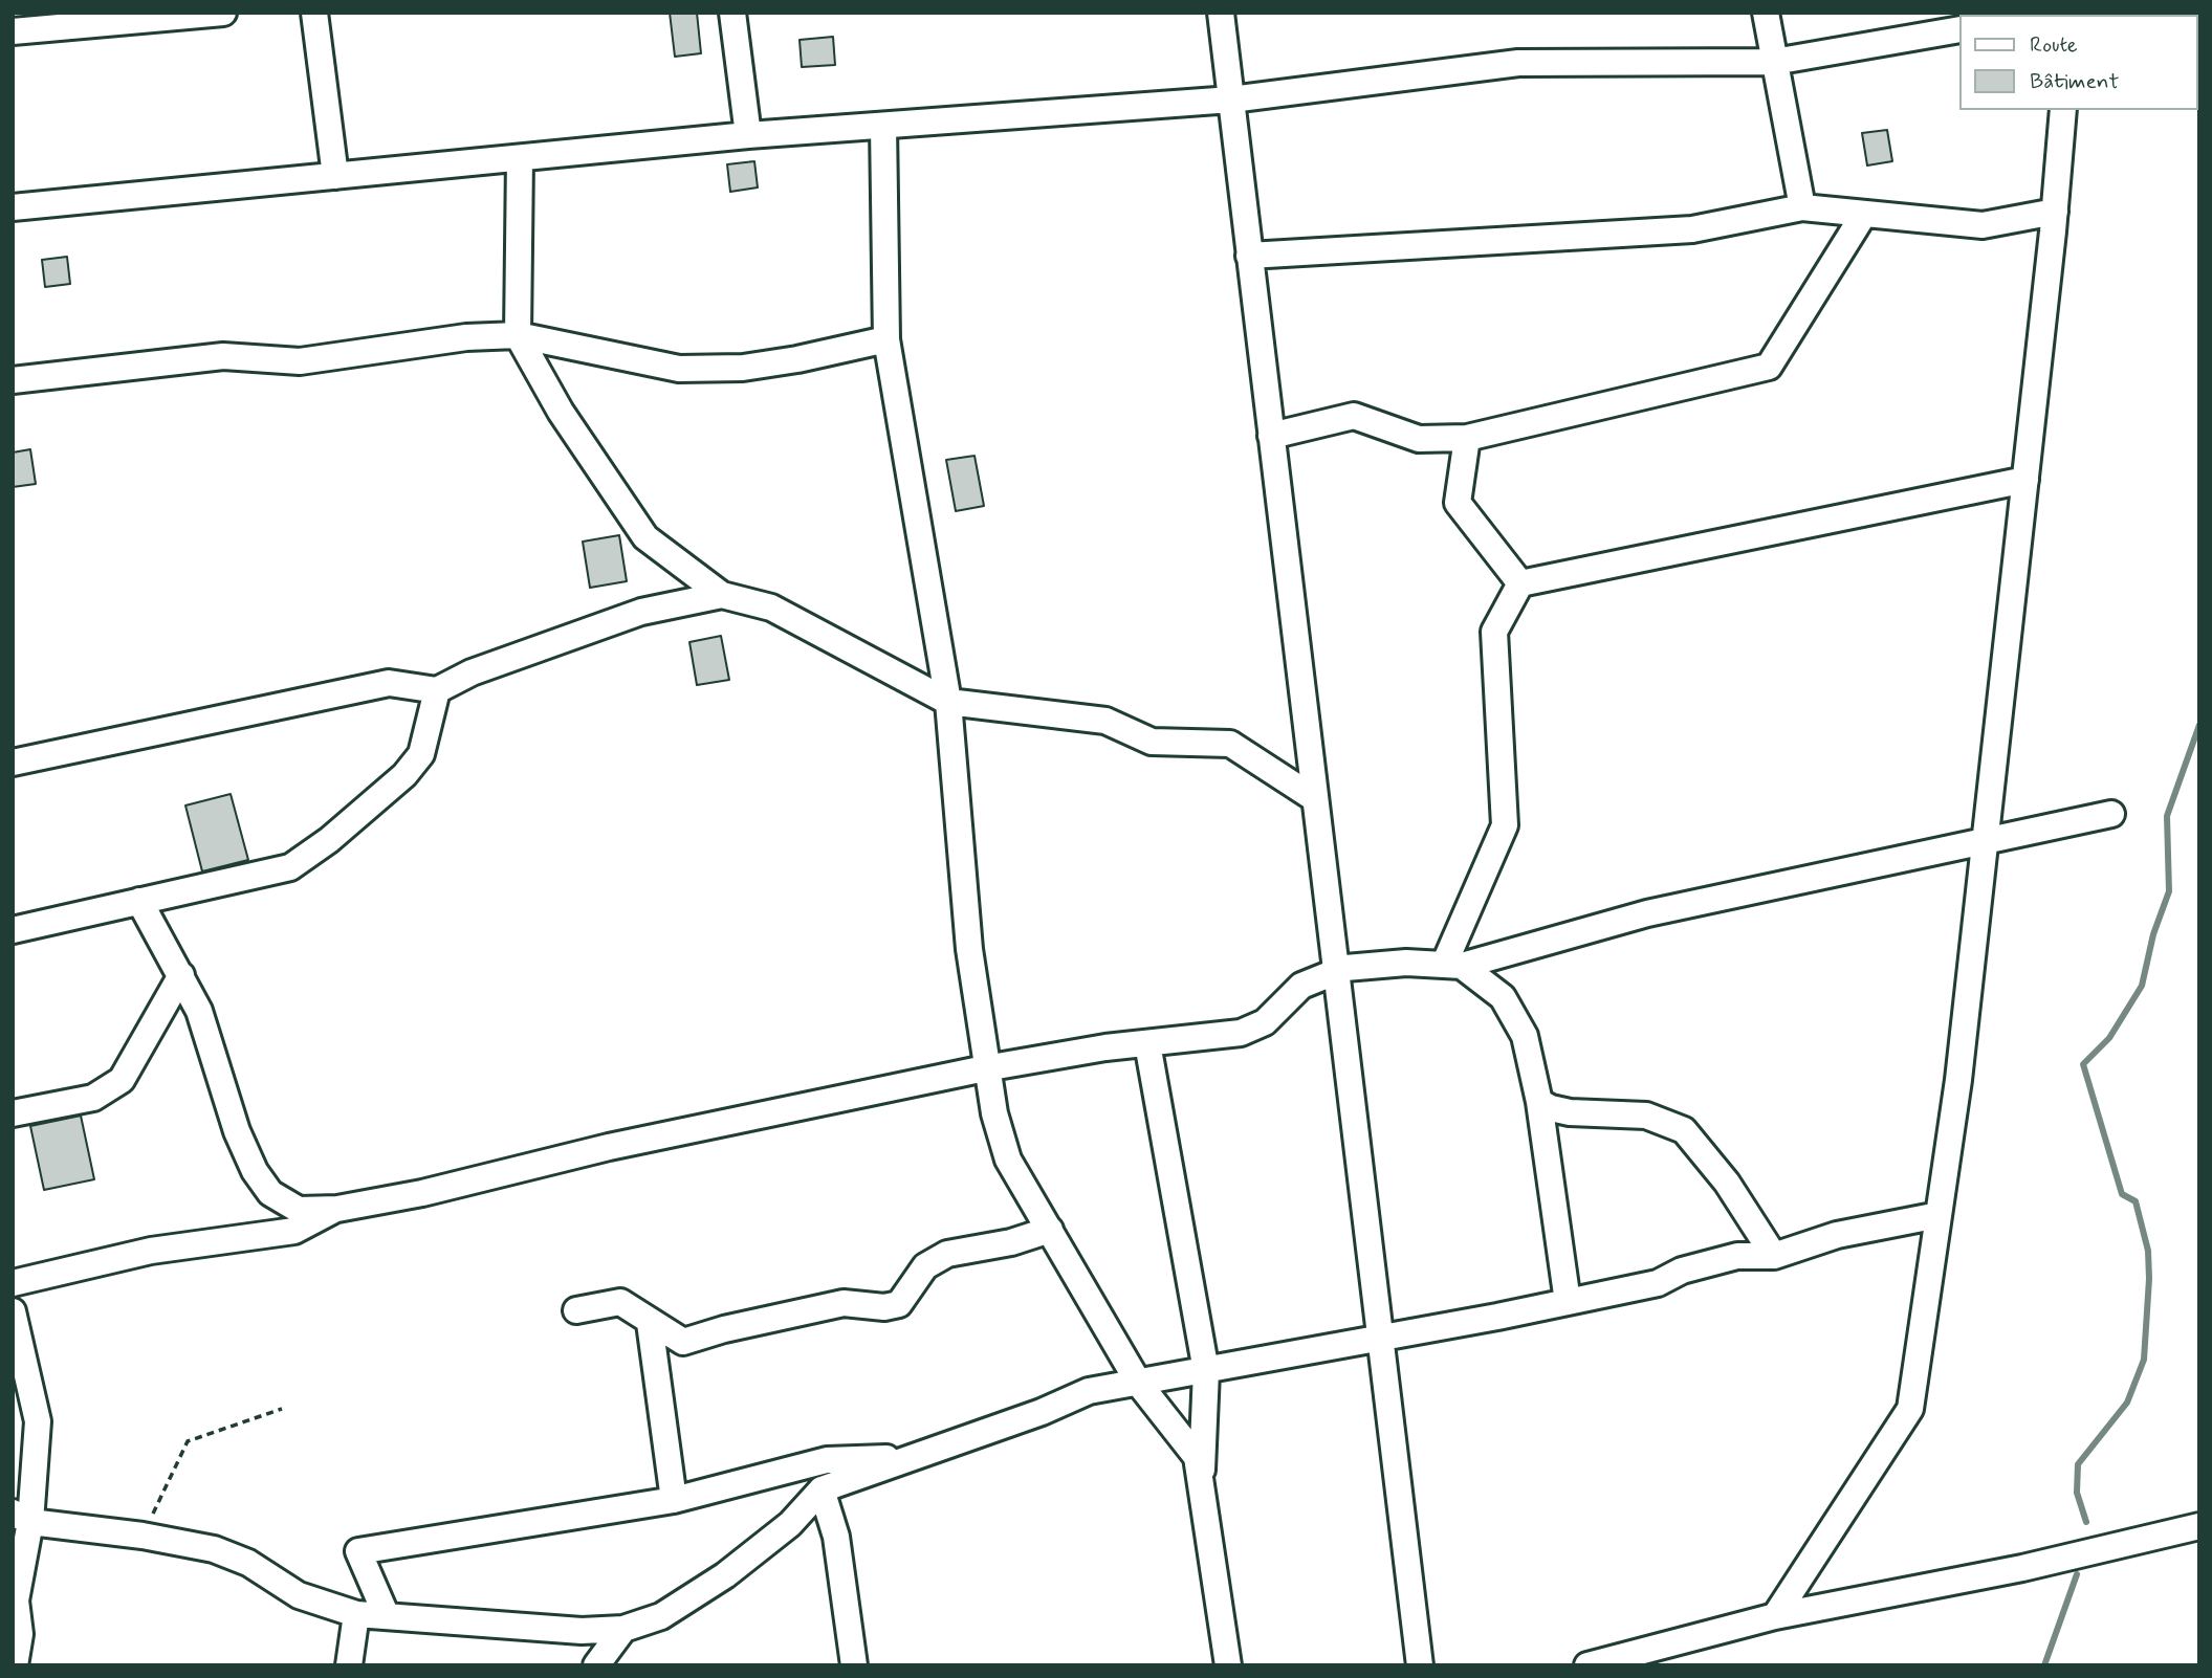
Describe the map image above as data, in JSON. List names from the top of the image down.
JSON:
{
  "legend": ["Route", "Bâtiment"]
}
